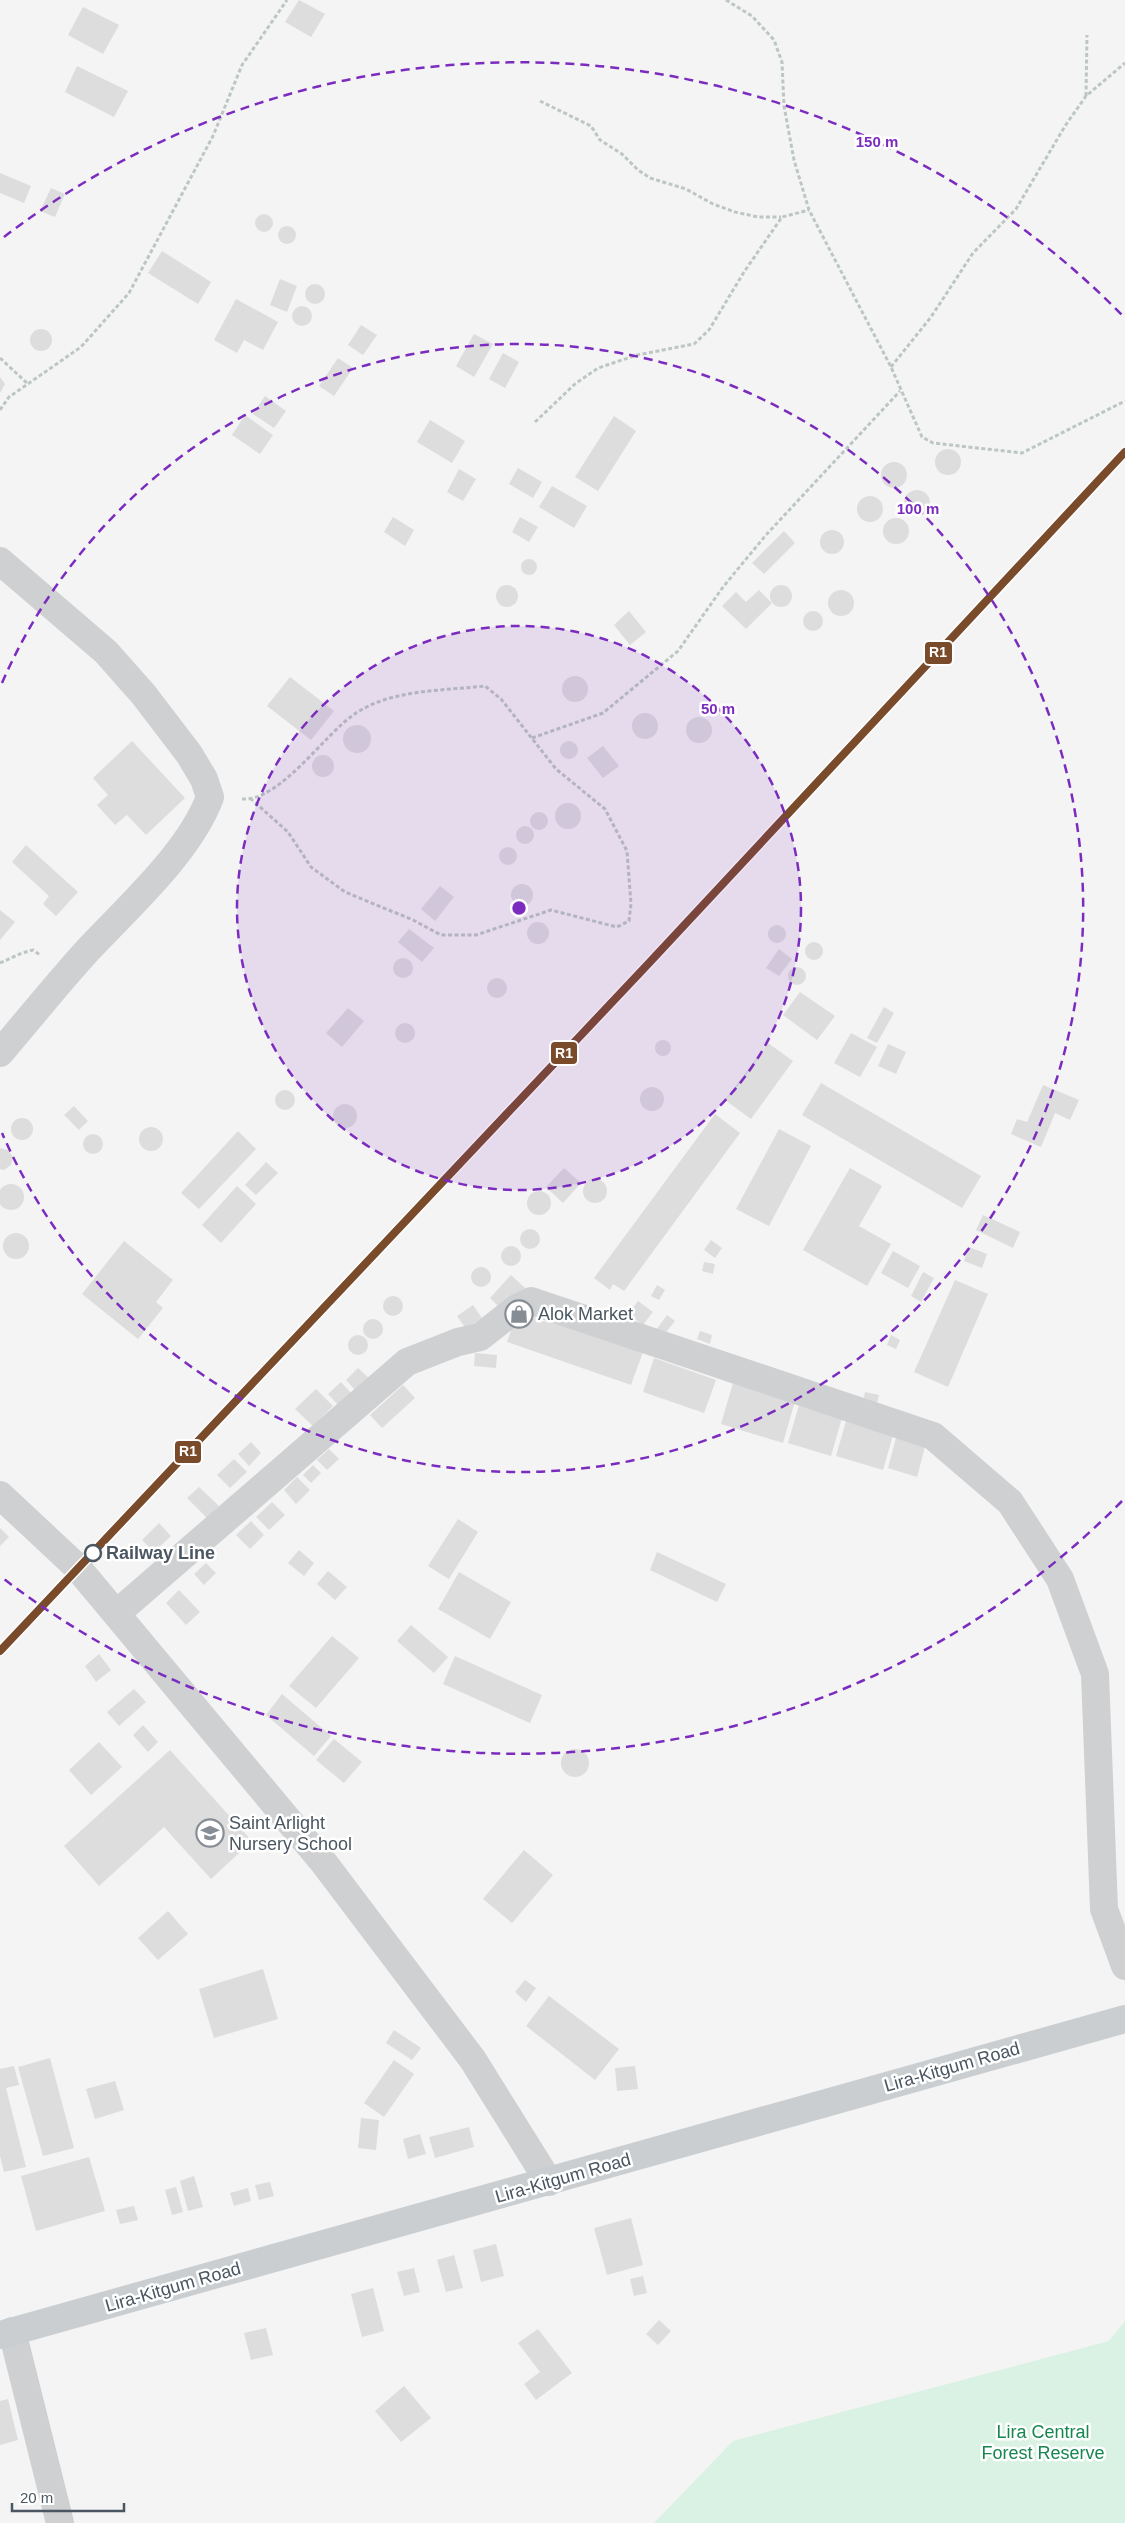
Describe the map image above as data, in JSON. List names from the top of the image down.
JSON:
{
  "streets": {
    "main road": ["Lira-Kitgum Road"]
  },
  "parks": ["Lira Central Forest Reserve"],
  "places": {
    "shop": ["Alok Market"],
    "other": ["Railway Line"],
    "school or university": ["Saint Arlight Nursery School"]
  },
  "lines": ["transit line R1"],
  "scale_bar": "20 m",
  "rings": ["150 m", "100 m", "50 m"]
}
